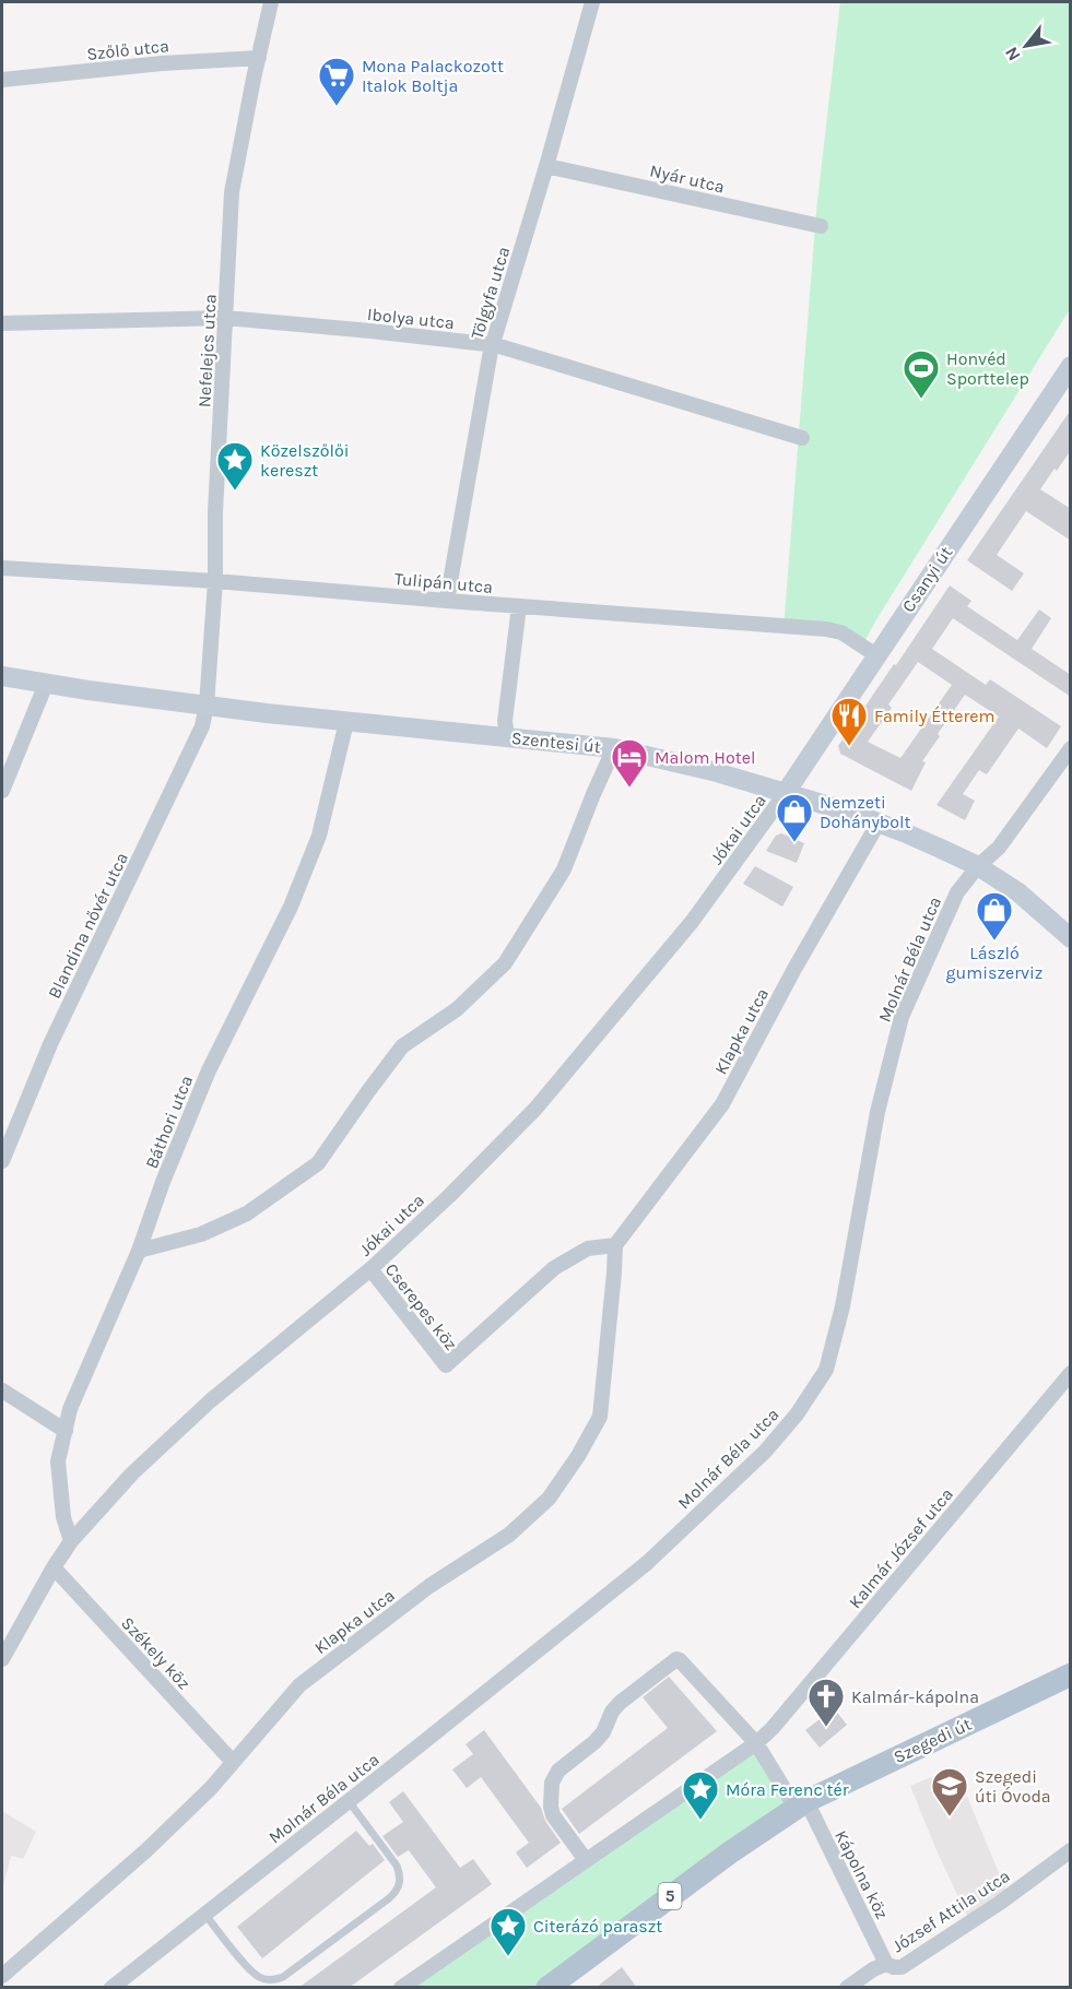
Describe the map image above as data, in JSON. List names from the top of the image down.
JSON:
{
  "streets": {
    "main road": ["Szegedi út", "5"],
    "street": [
      "Szőlő utca",
      "Nyár utca",
      "Tölgyfa utca",
      "Ibolya utca",
      "Nefelejcs utca",
      "Csanyi út",
      "Tulipán utca",
      "Szentesi út",
      "Jókai utca",
      "Blandina nővér utca",
      "Molnár Béla utca",
      "Klapka utca",
      "Báthori utca",
      "Cserepes köz",
      "Kalmár József utca",
      "Székely köz",
      "Kápolna köz",
      "József Attila utca"
    ]
  },
  "crossings": [
    ["Szőlő utca", "Nefelejcs utca"],
    ["Nyár utca", "Tölgyfa utca"],
    ["Tölgyfa utca", "Ibolya utca"],
    ["Tölgyfa utca", "Tulipán utca"],
    ["Ibolya utca", "Nefelejcs utca"],
    ["Nefelejcs utca", "Tulipán utca"],
    ["Nefelejcs utca", "Szentesi út"],
    ["Nefelejcs utca", "Blandina nővér utca"],
    ["Csanyi út", "Tulipán utca"],
    ["Csanyi út", "Szentesi út"],
    ["Csanyi út", "Jókai utca"],
    ["Szentesi út", "Jókai utca"],
    ["Szentesi út", "Blandina nővér utca"],
    ["Szentesi út", "Molnár Béla utca"],
    ["Szentesi út", "Klapka utca"],
    ["Szentesi út", "Báthori utca"],
    ["Jókai utca", "Báthori utca"],
    ["Jókai utca", "Cserepes köz"],
    ["Jókai utca", "Székely köz"],
    ["Klapka utca", "Cserepes köz"],
    ["Klapka utca", "Székely köz"],
    ["Szegedi út", "Kápolna köz"],
    ["Szegedi út", "5"],
    ["Kápolna köz", "5"],
    ["Kápolna köz", "József Attila utca"]
  ],
  "places": {
    "supermarket": ["Mona Palackozott Italok Boltja"],
    "sports": ["Honvéd Sporttelep"],
    "place": ["Közelszőlői kereszt", "Móra Ferenc tér", "Citerázó paraszt"],
    "restaurant": ["Family Étterem"],
    "hotel": ["Malom Hotel"],
    "shop": ["Nemzeti Dohánybolt", "László gumiszerviz"],
    "church": ["Kalmár-kápolna"],
    "school or university": ["Szegedi úti Óvoda"]
  },
  "north": "bottom left"
}
